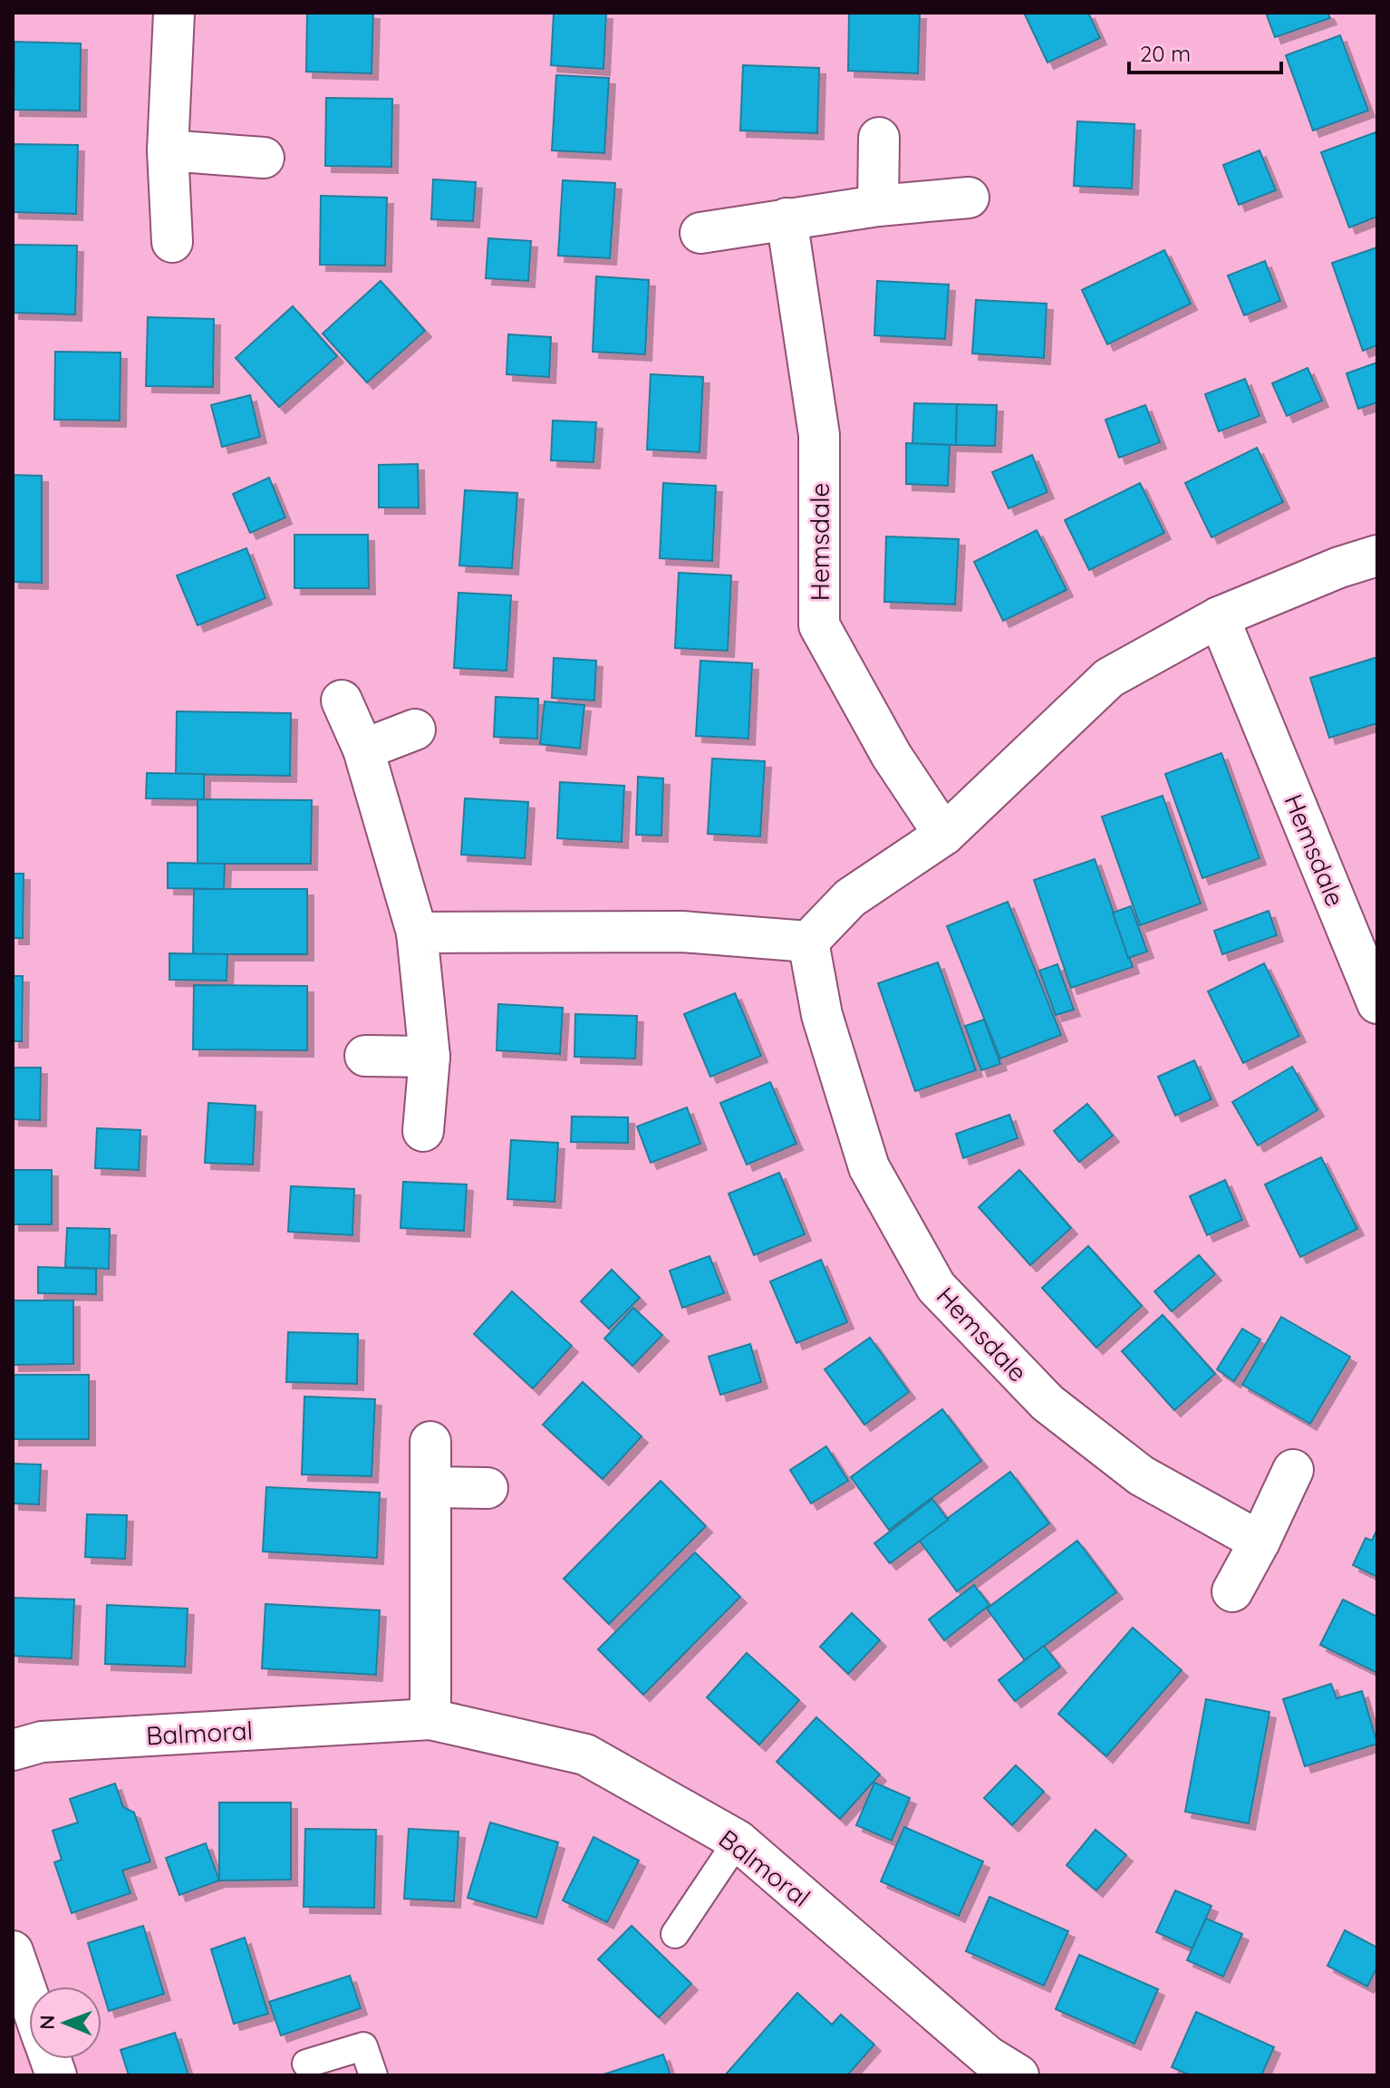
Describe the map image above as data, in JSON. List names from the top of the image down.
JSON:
{
  "streets": {
    "street": ["Hemsdale", "Balmoral"]
  },
  "scale_bar": "20 m",
  "north": "left"
}
